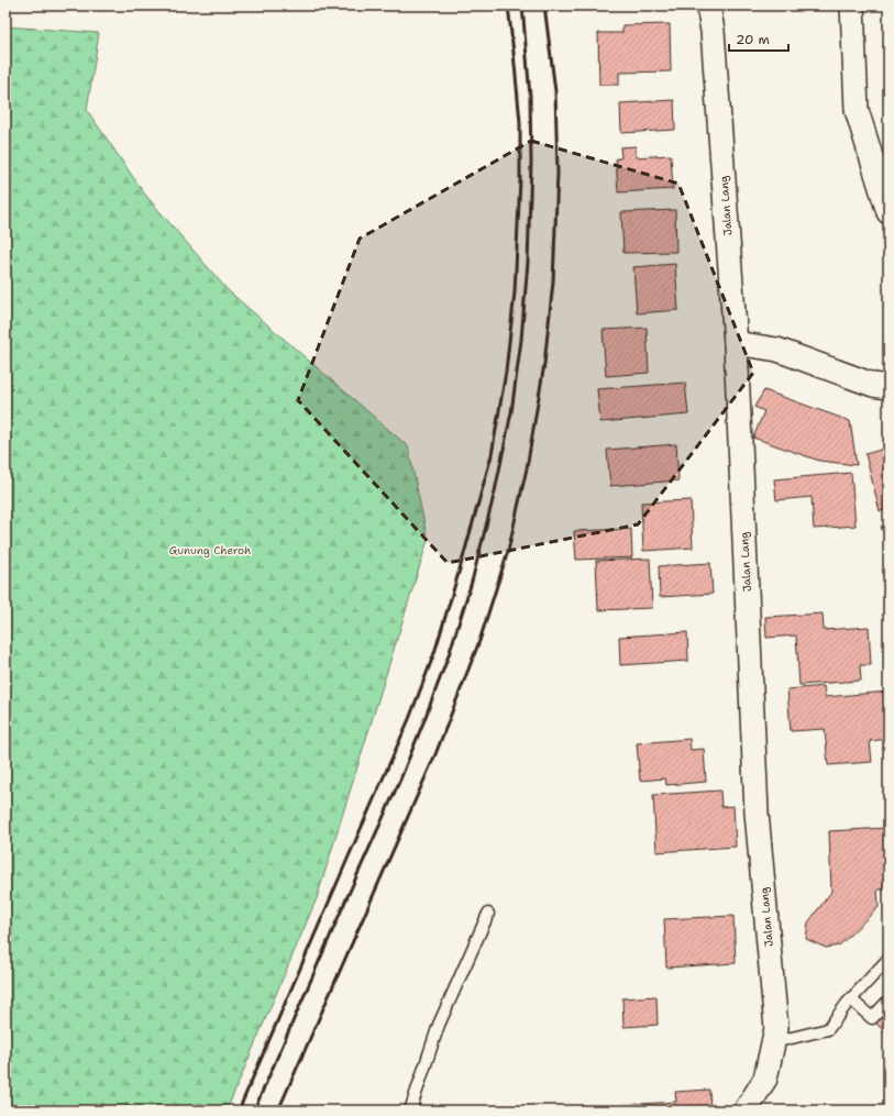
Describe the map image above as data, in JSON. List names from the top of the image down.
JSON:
{
  "streets": {
    "street": ["Jalan Lang"]
  },
  "parks": ["Gunung Cheroh"],
  "scale_bar": "20 m"
}
